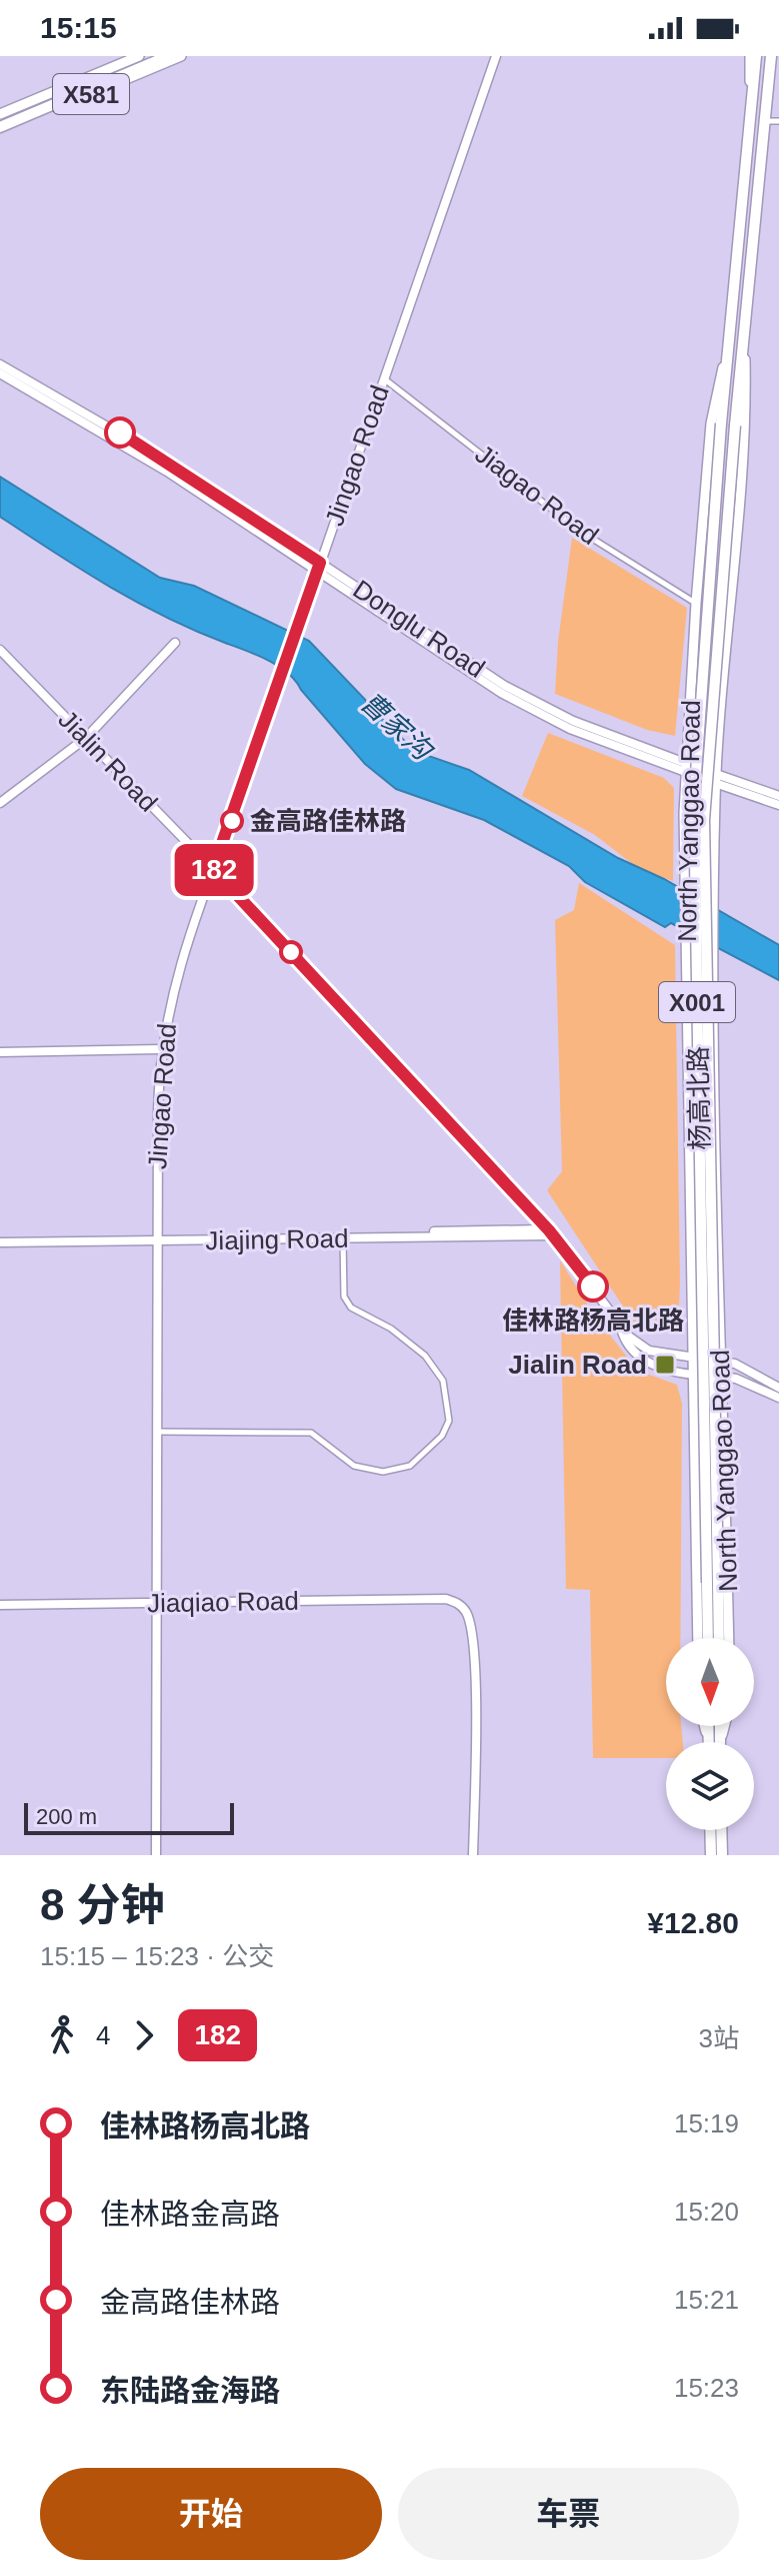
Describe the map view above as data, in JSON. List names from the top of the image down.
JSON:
{
  "streets": {
    "highway": ["North Yanggao Road", "X001", "杨高北路"],
    "main road": ["X581"],
    "street": [
      "Jingao Road",
      "Jiagao Road",
      "Donglu Road",
      "Jialin Road",
      "Jiajing Road",
      "Jiaqiao Road"
    ]
  },
  "crossings": [
    ["Jingao Road", "Jiagao Road"],
    ["Jingao Road", "Donglu Road"],
    ["Jingao Road", "Jialin Road"],
    ["Jingao Road", "Jiajing Road"],
    ["Jingao Road", "Jiaqiao Road"],
    ["Jiagao Road", "North Yanggao Road"],
    ["Donglu Road", "North Yanggao Road"],
    ["Jialin Road", "North Yanggao Road"],
    ["Jialin Road", "Jiajing Road"],
    ["North Yanggao Road", "X001"],
    ["North Yanggao Road", "杨高北路"]
  ],
  "water": ["曹家沟"],
  "places": {
    "other": ["金高路佳林路", "佳林路杨高北路"],
    "transit": ["Jialin Road"]
  },
  "lines": ["bus line 182"],
  "scale_bar": "200 m",
  "north": "bottom",
  "page": {
    "status": "15:15",
    "on_map": "182",
    "scale": "200 m",
    "heading": ["8 分钟", "15:15 – 15:23 · 公交", "¥12.80"],
    "legs": ["4", "182", "3站"],
    "list": [
      {
        "name": "佳林路杨高北路",
        "value": "15:19"
      },
      {
        "name": "佳林路金高路",
        "value": "15:20"
      },
      {
        "name": "金高路佳林路",
        "value": "15:21"
      },
      {
        "name": "东陆路金海路",
        "value": "15:23"
      }
    ],
    "buttons": ["开始", "车票"]
  }
}
